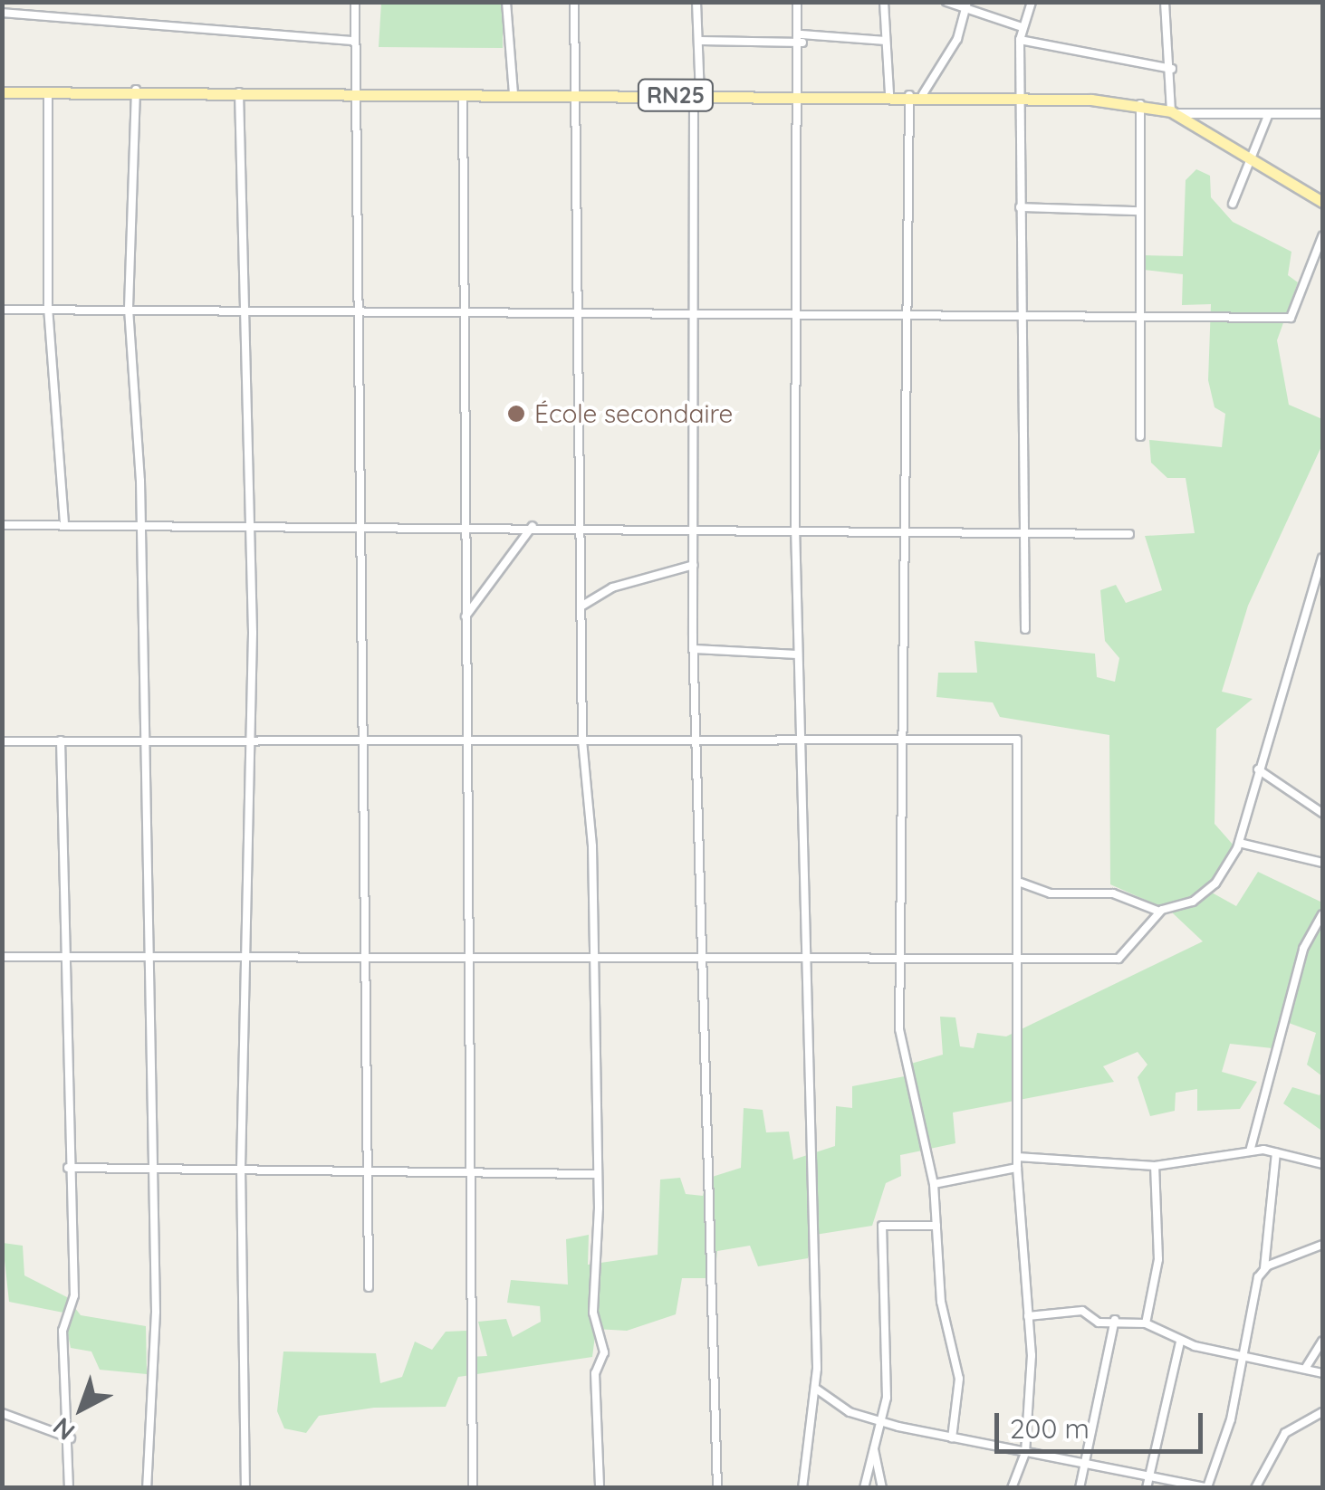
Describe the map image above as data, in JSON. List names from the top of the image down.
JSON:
{
  "streets": {
    "main road": ["RN25"]
  },
  "places": ["École secondaire"],
  "scale_bar": "200 m",
  "north": "bottom left"
}
